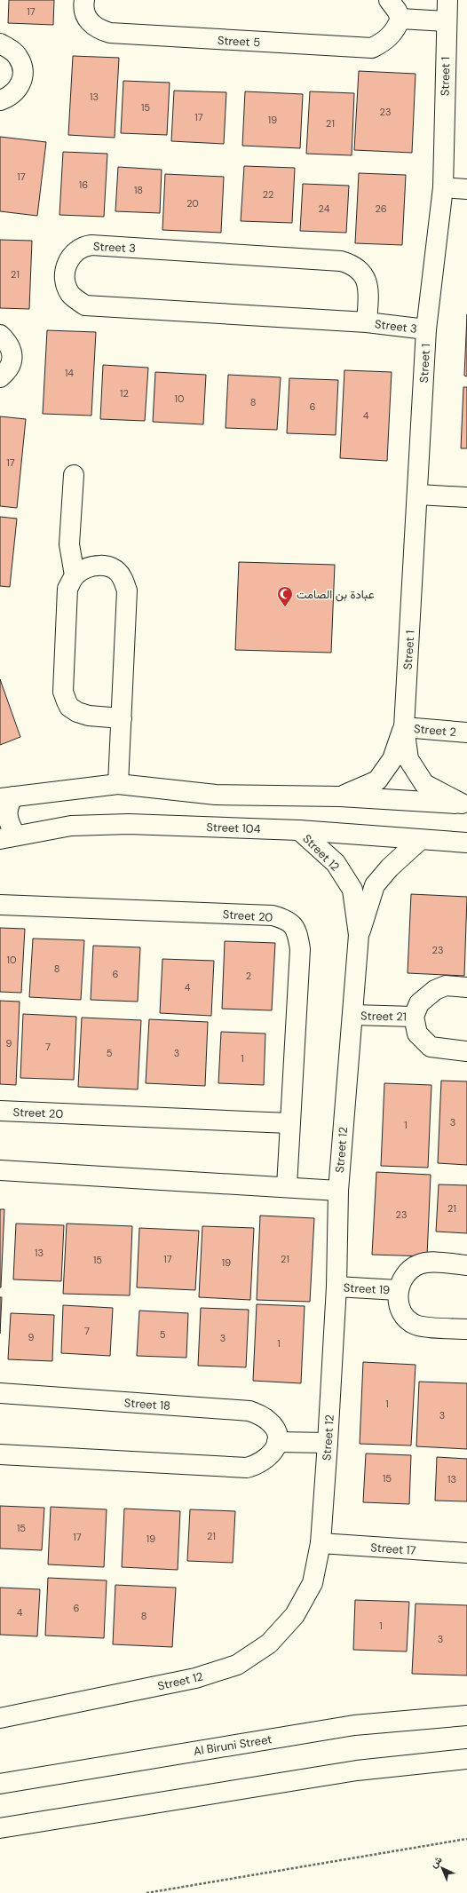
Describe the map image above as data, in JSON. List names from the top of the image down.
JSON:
{
  "streets": {
    "street": [
      "Street 5",
      "Street 1",
      "Street 3",
      "Street 2",
      "Street 104",
      "Street 12",
      "Street 20",
      "Street 21",
      "Street 19",
      "Street 18",
      "Street 17",
      "Al Biruni Street"
    ]
  },
  "crossings": [
    ["Street 1", "Street 3"],
    ["Street 1", "Street 2"],
    ["Street 104", "Street 12"],
    ["Street 12", "Street 21"],
    ["Street 12", "Street 19"],
    ["Street 12", "Street 17"]
  ],
  "places": {
    "mosque": ["عبادة بن الصامت"]
  },
  "house_numbers": [
    "17",
    "13",
    "15",
    "23",
    "17",
    "19",
    "21",
    "17",
    "16",
    "18",
    "22",
    "20",
    "24",
    "26",
    "21",
    "14",
    "12",
    "10",
    "8",
    "6",
    "4",
    "17",
    "23",
    "10",
    "8",
    "6",
    "2",
    "4",
    "9",
    "7",
    "5",
    "3",
    "1",
    "3",
    "1",
    "21",
    "23",
    "13",
    "17",
    "21",
    "15",
    "19",
    "7",
    "5",
    "9",
    "3",
    "1",
    "1",
    "3",
    "15",
    "13",
    "15",
    "21",
    "17",
    "19",
    "6",
    "4",
    "8",
    "1",
    "3"
  ],
  "north": "top left"
}
